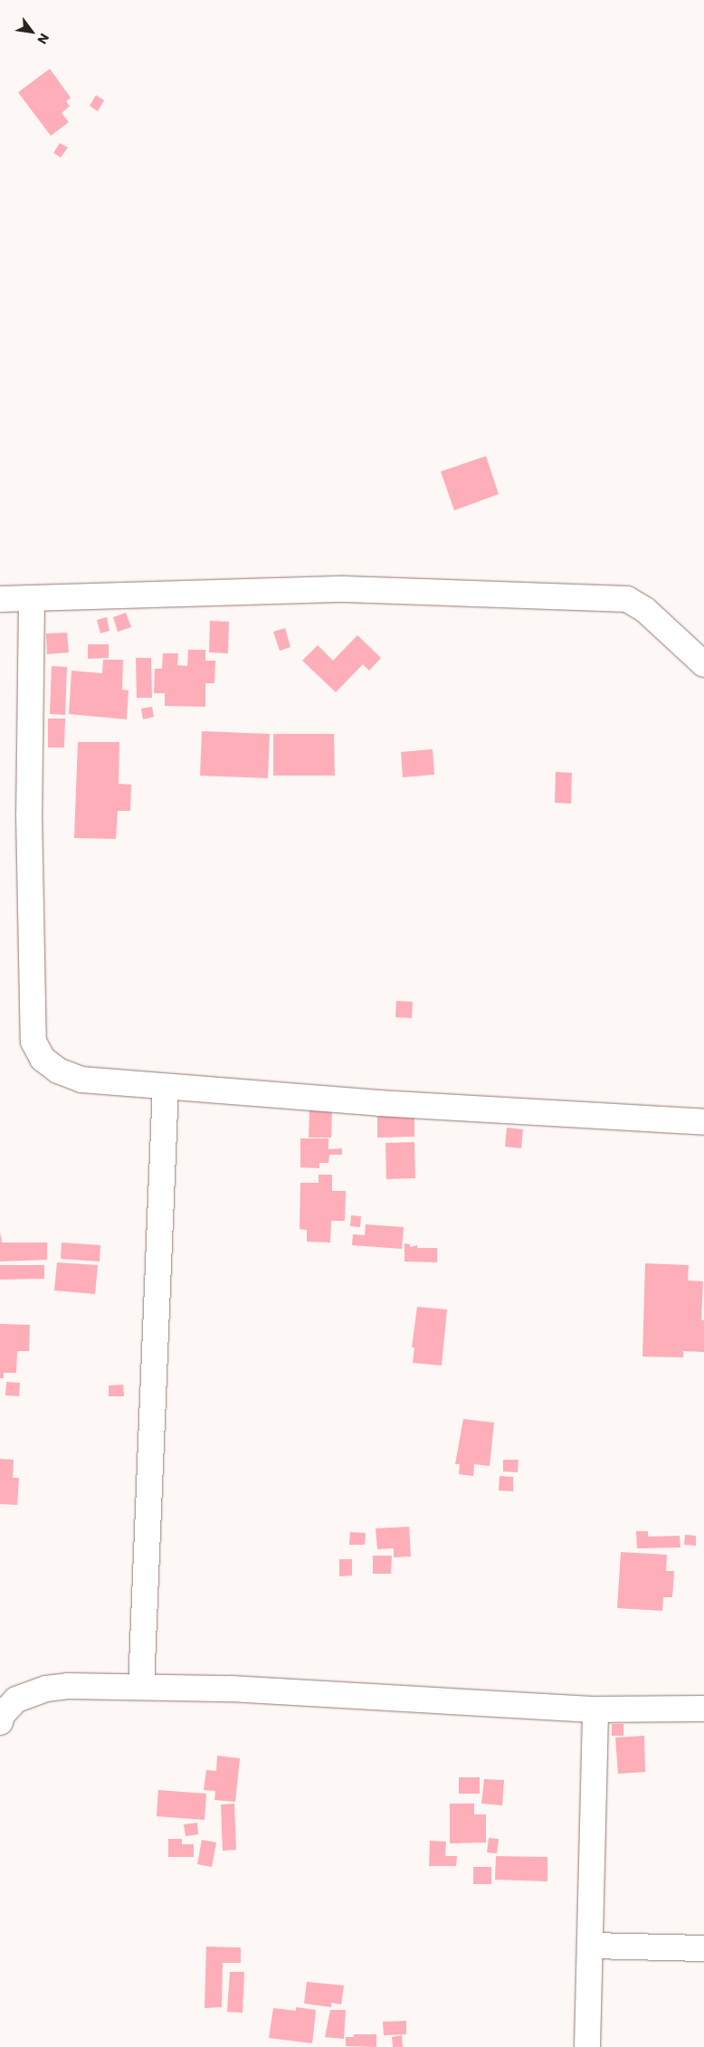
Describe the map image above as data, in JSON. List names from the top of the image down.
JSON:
{
  "north": "bottom right"
}
